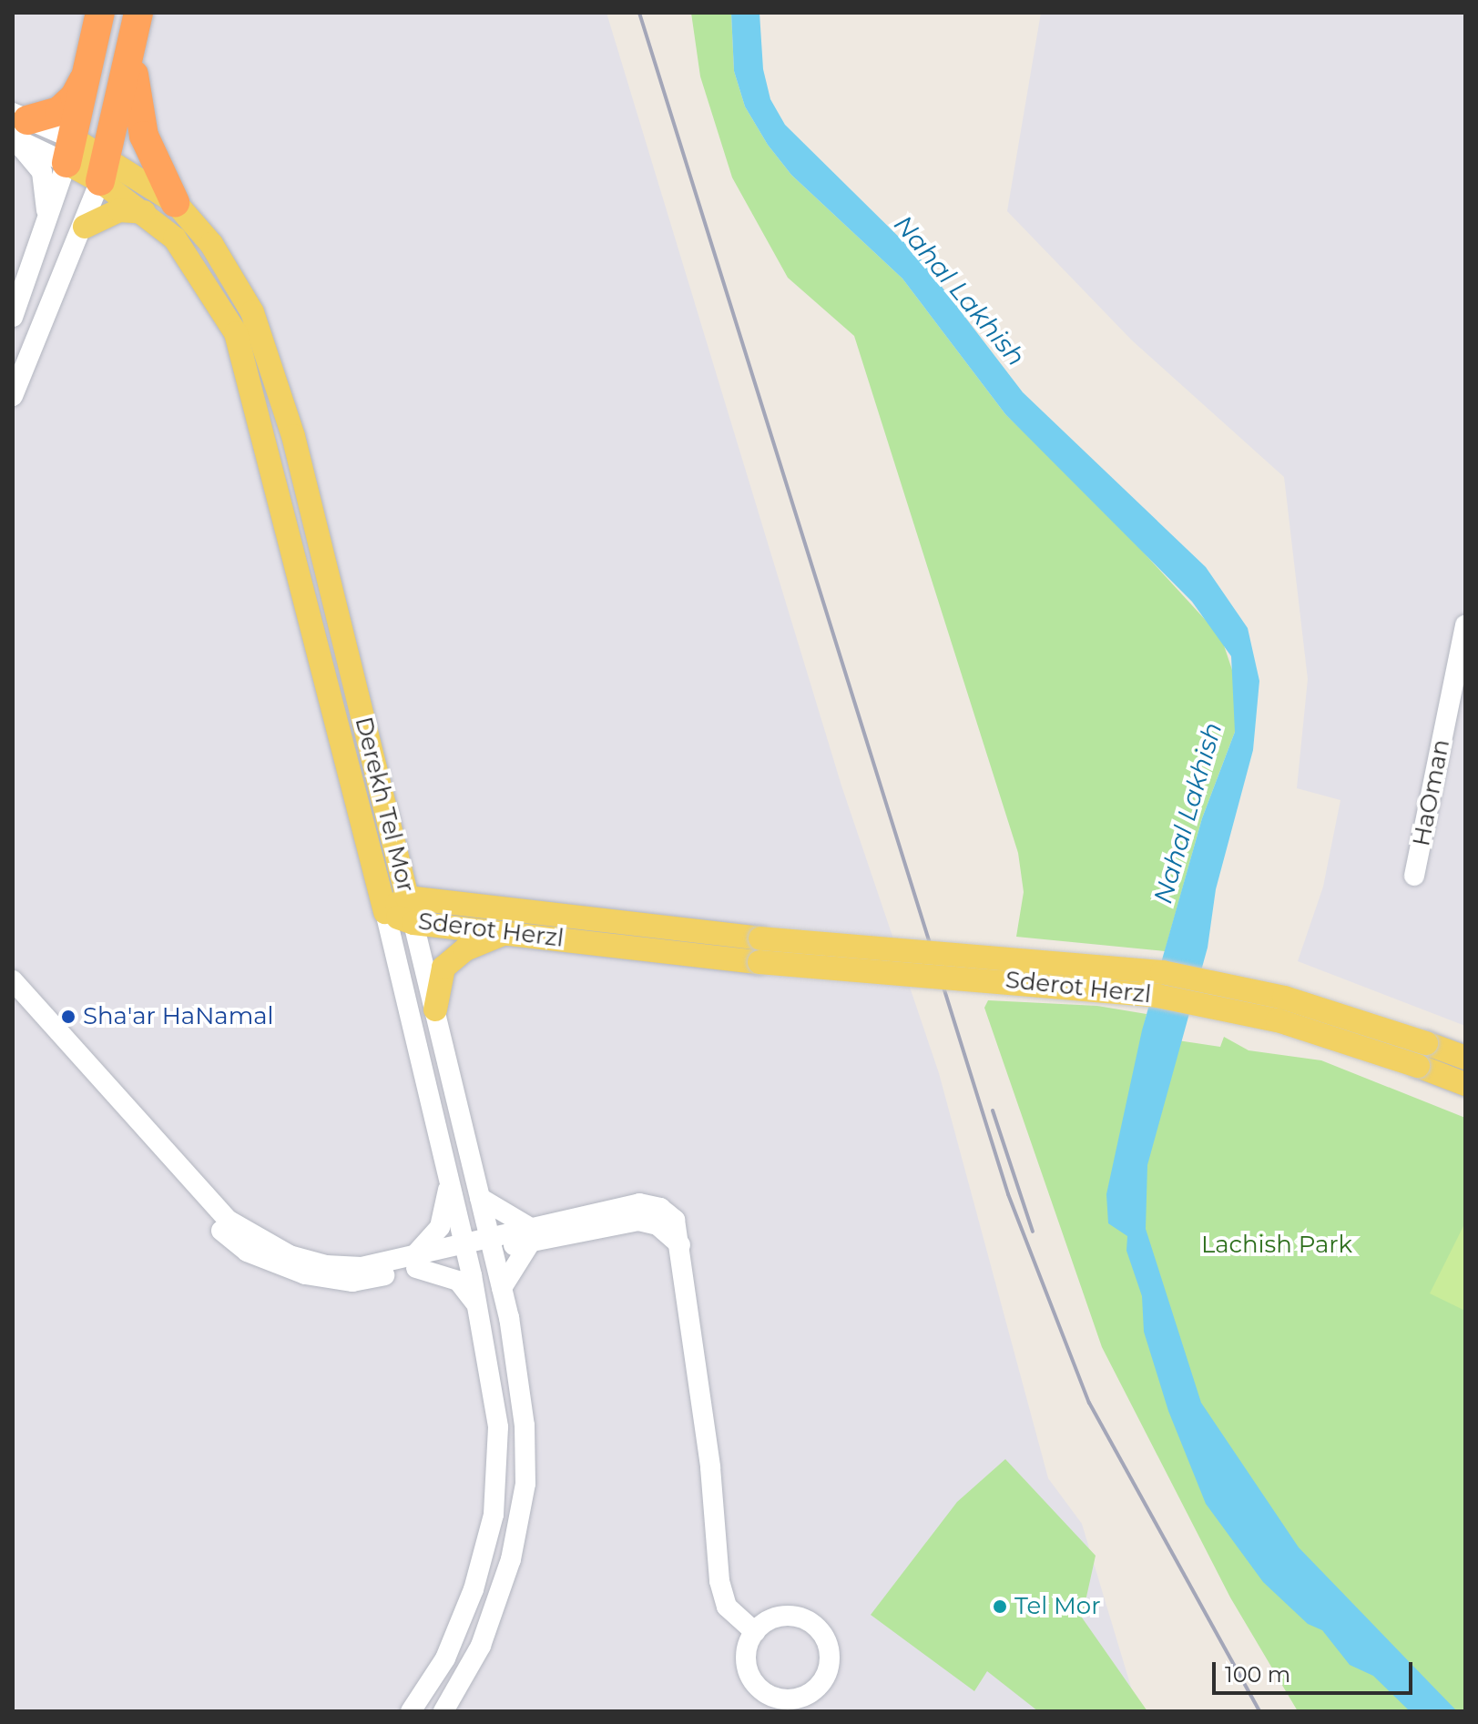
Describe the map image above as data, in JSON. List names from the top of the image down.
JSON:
{
  "streets": {
    "main road": ["Derekh Tel Mor", "Sderot Herzl"],
    "street": ["HaOman"]
  },
  "crossings": [
    ["Derekh Tel Mor", "Sderot Herzl"]
  ],
  "water": ["Nahal Lakhish"],
  "parks": ["Lachish Park"],
  "places": ["Sha'ar HaNamal", "Tel Mor"],
  "scale_bar": "100 m"
}
